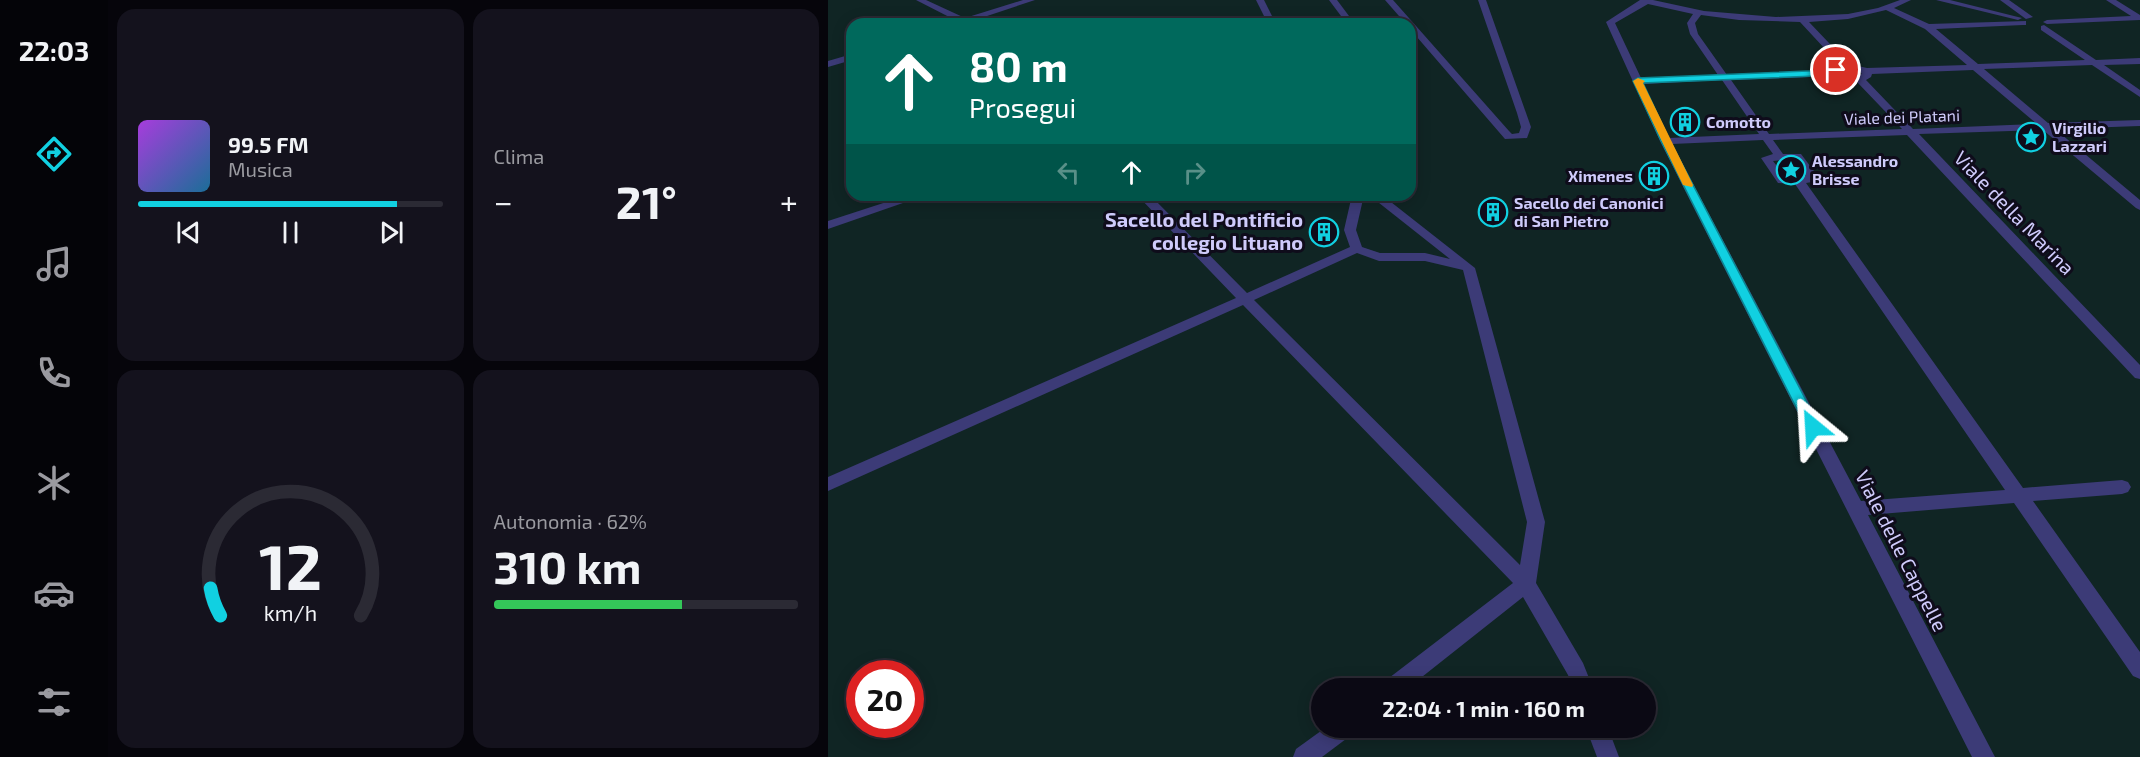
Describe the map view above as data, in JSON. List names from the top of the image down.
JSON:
{
  "streets": {
    "lane": ["Viale dei Platani", "Viale della Marina", "Viale delle Cappelle"]
  },
  "crossings": [
    ["Viale dei Platani", "Viale della Marina"],
    ["Viale dei Platani", "Viale delle Cappelle"]
  ],
  "places": {
    "building": [
      "Comotto",
      "Ximenes",
      "Sacello dei Canonici di San Pietro",
      "Sacello del Pontificio collegio Lituano"
    ],
    "place": ["Virgilio Lazzari", "Alessandro Brisse"]
  },
  "page": {
    "tabs": "22:03",
    "tile": [
      "Clima",
      ["Autonomia · 62%", "310 km"]
    ],
    "turn": ["80 m", "Prosegui"],
    "song": ["99.5 FM", "Musica"],
    "heat": ["−", "21°", "+"],
    "limit": "20",
    "trip": "22:04 · 1 min · 160 m",
    "gauge": ["12", "km/h"]
  }
}
